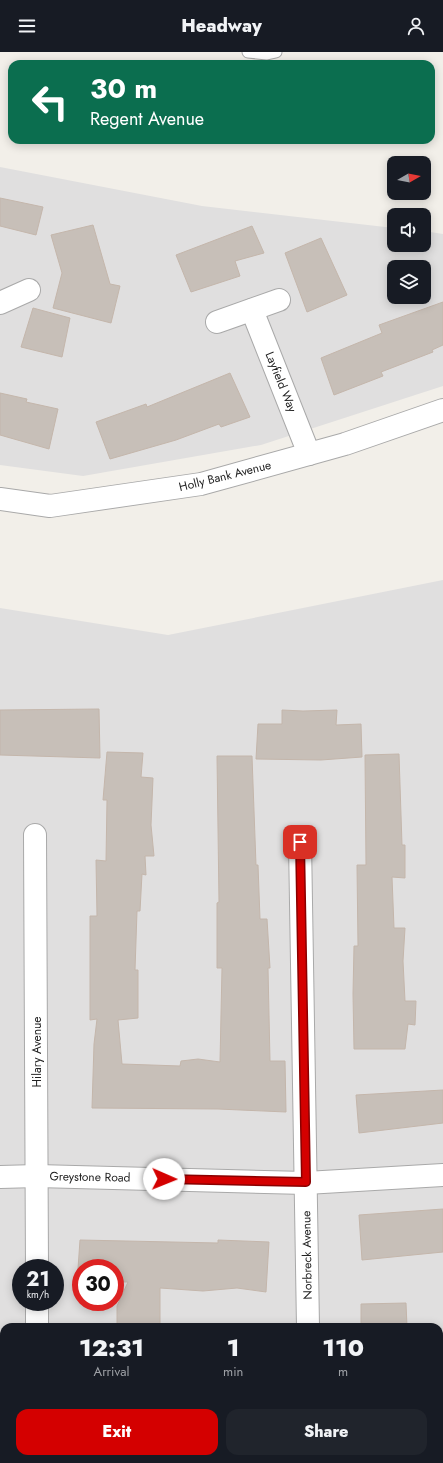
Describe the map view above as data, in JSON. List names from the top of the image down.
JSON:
{
  "streets": {
    "street": [
      "Layfield Way",
      "Holly Bank Avenue",
      "Hilary Avenue",
      "Greystone Road",
      "Norbreck Avenue"
    ]
  },
  "crossings": [
    ["Layfield Way", "Holly Bank Avenue"],
    ["Hilary Avenue", "Greystone Road"],
    ["Greystone Road", "Norbreck Avenue"]
  ],
  "north": "right",
  "page": {
    "header": "Headway",
    "turn": ["30 m", "Regent Avenue"],
    "speed": "21 km/h",
    "limit": "30",
    "eta": [
      "12:31",
      "Arrival",
      "1",
      "min",
      "110",
      "m"
    ],
    "buttons": ["Exit", "Share"]
  }
}
